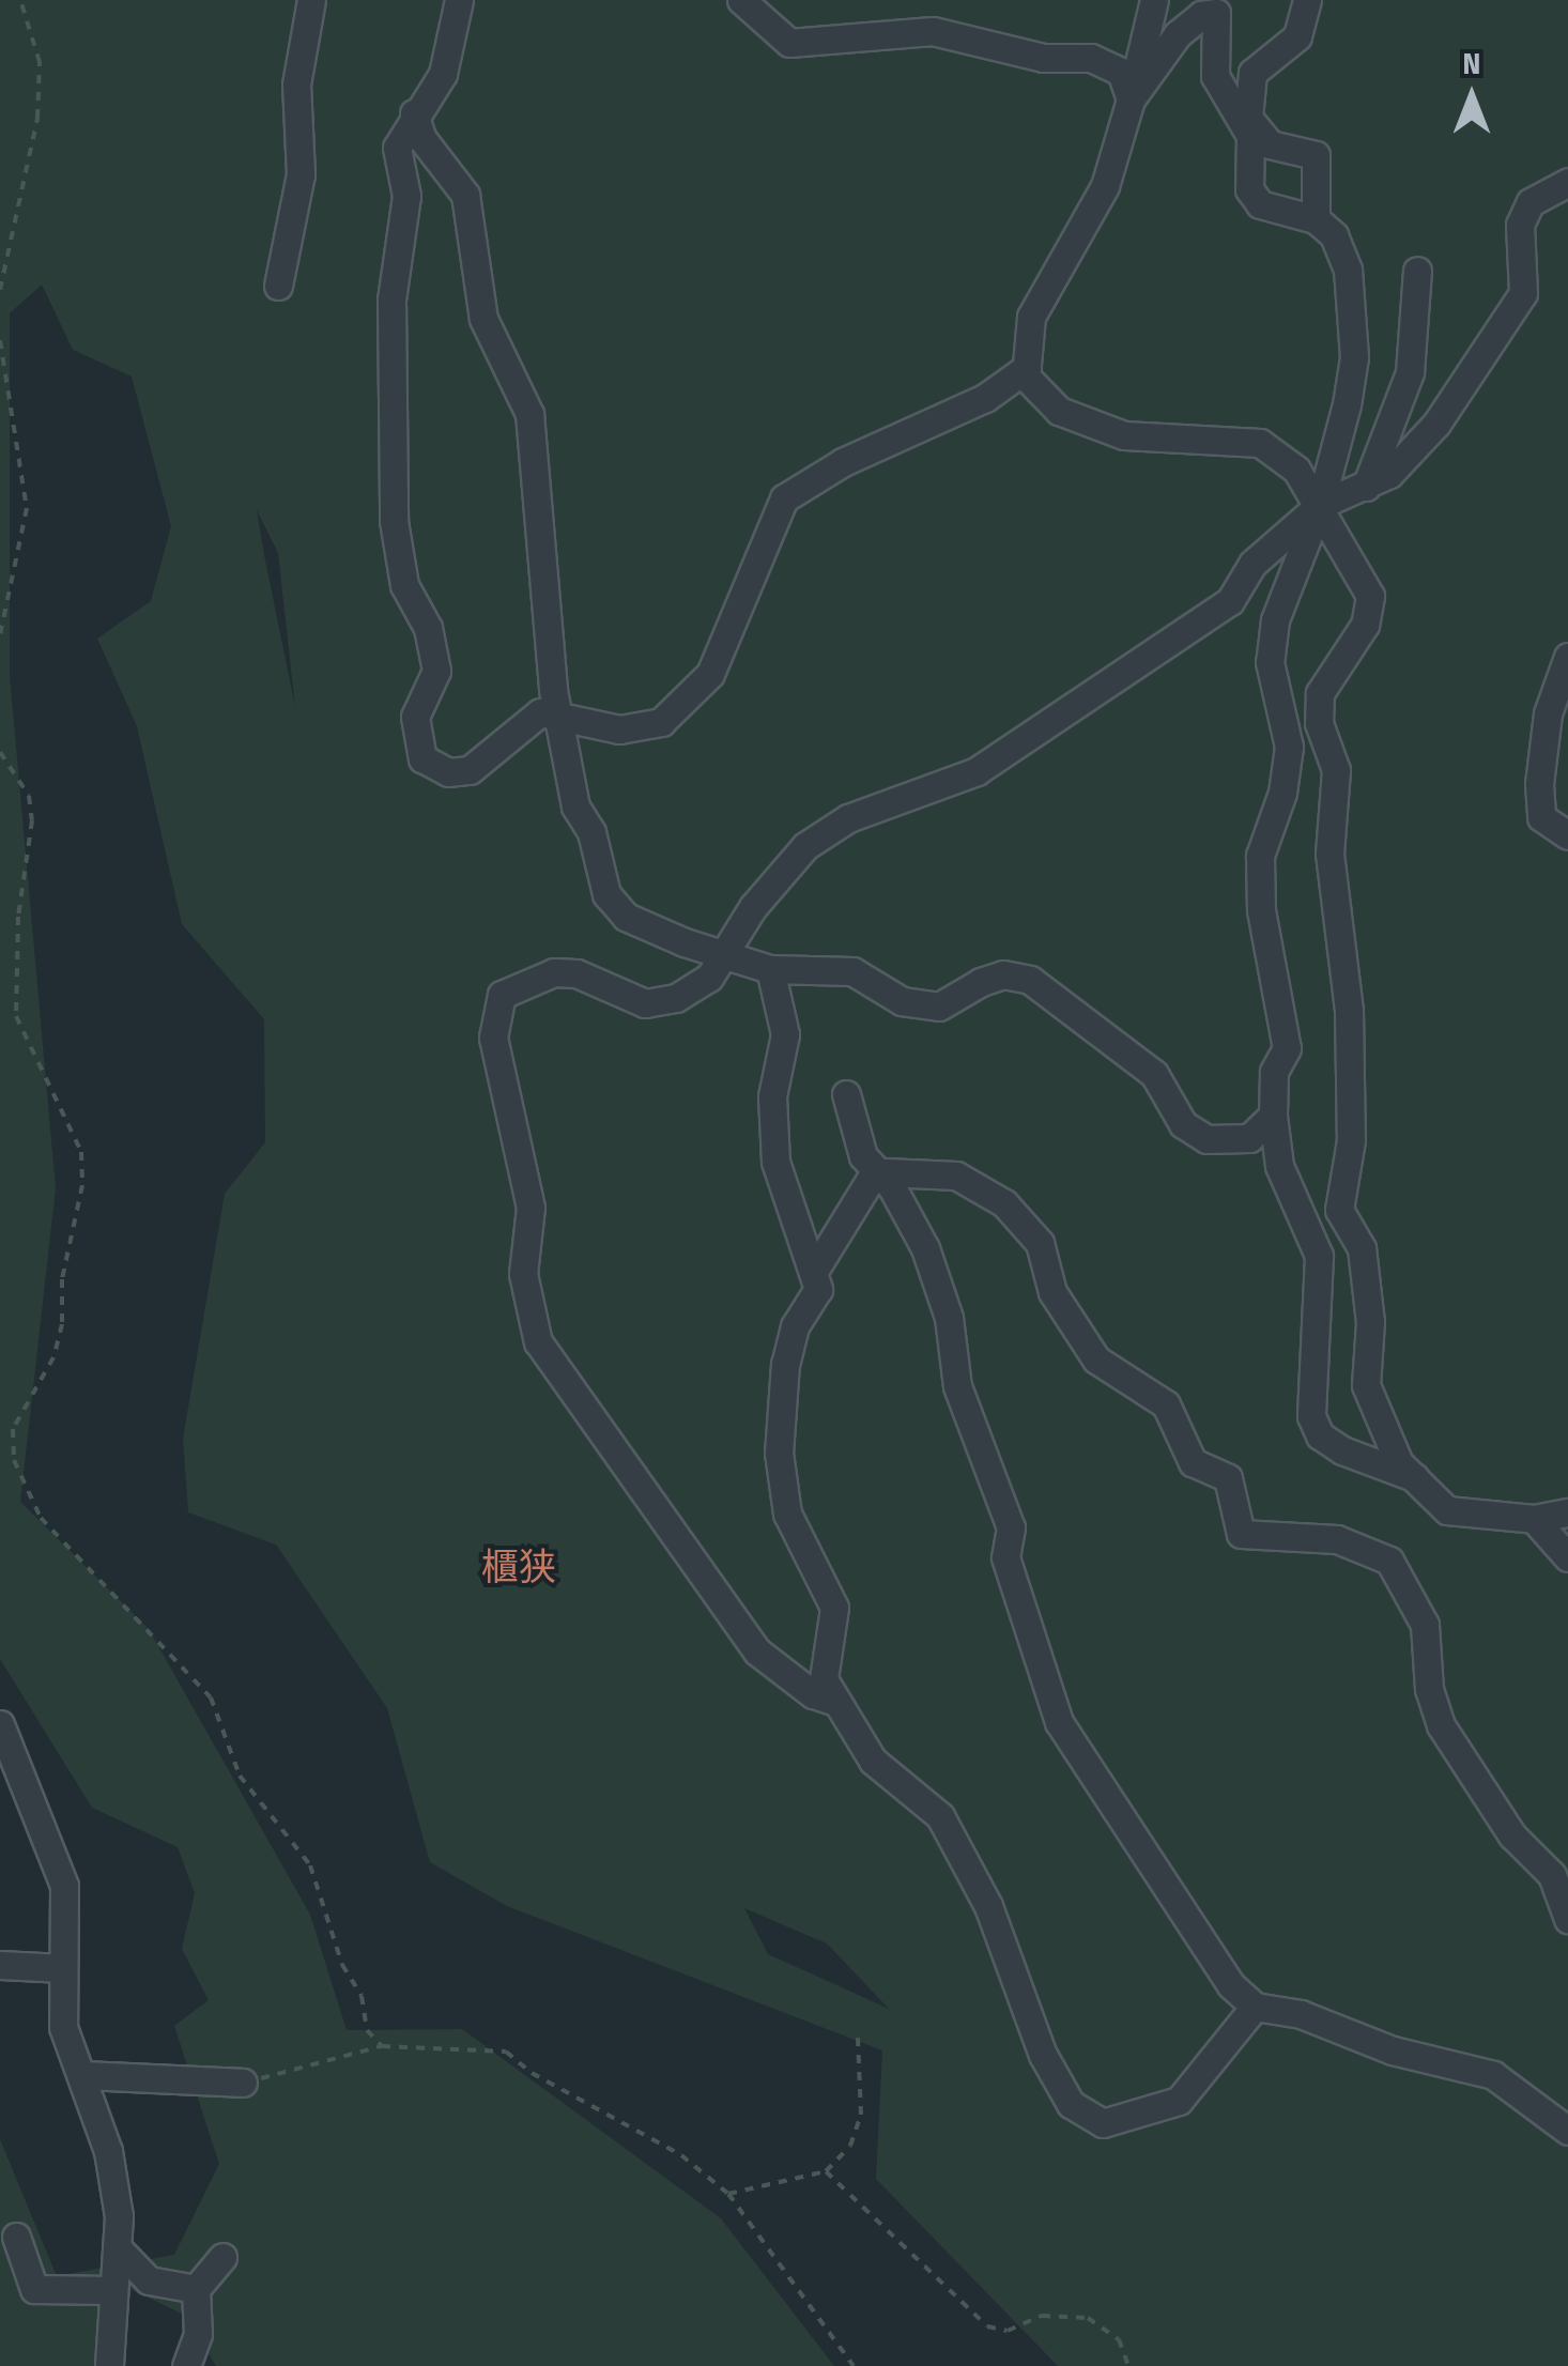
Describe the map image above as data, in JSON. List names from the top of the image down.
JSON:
{
  "districts": ["櫃狭"],
  "north": "top"
}
